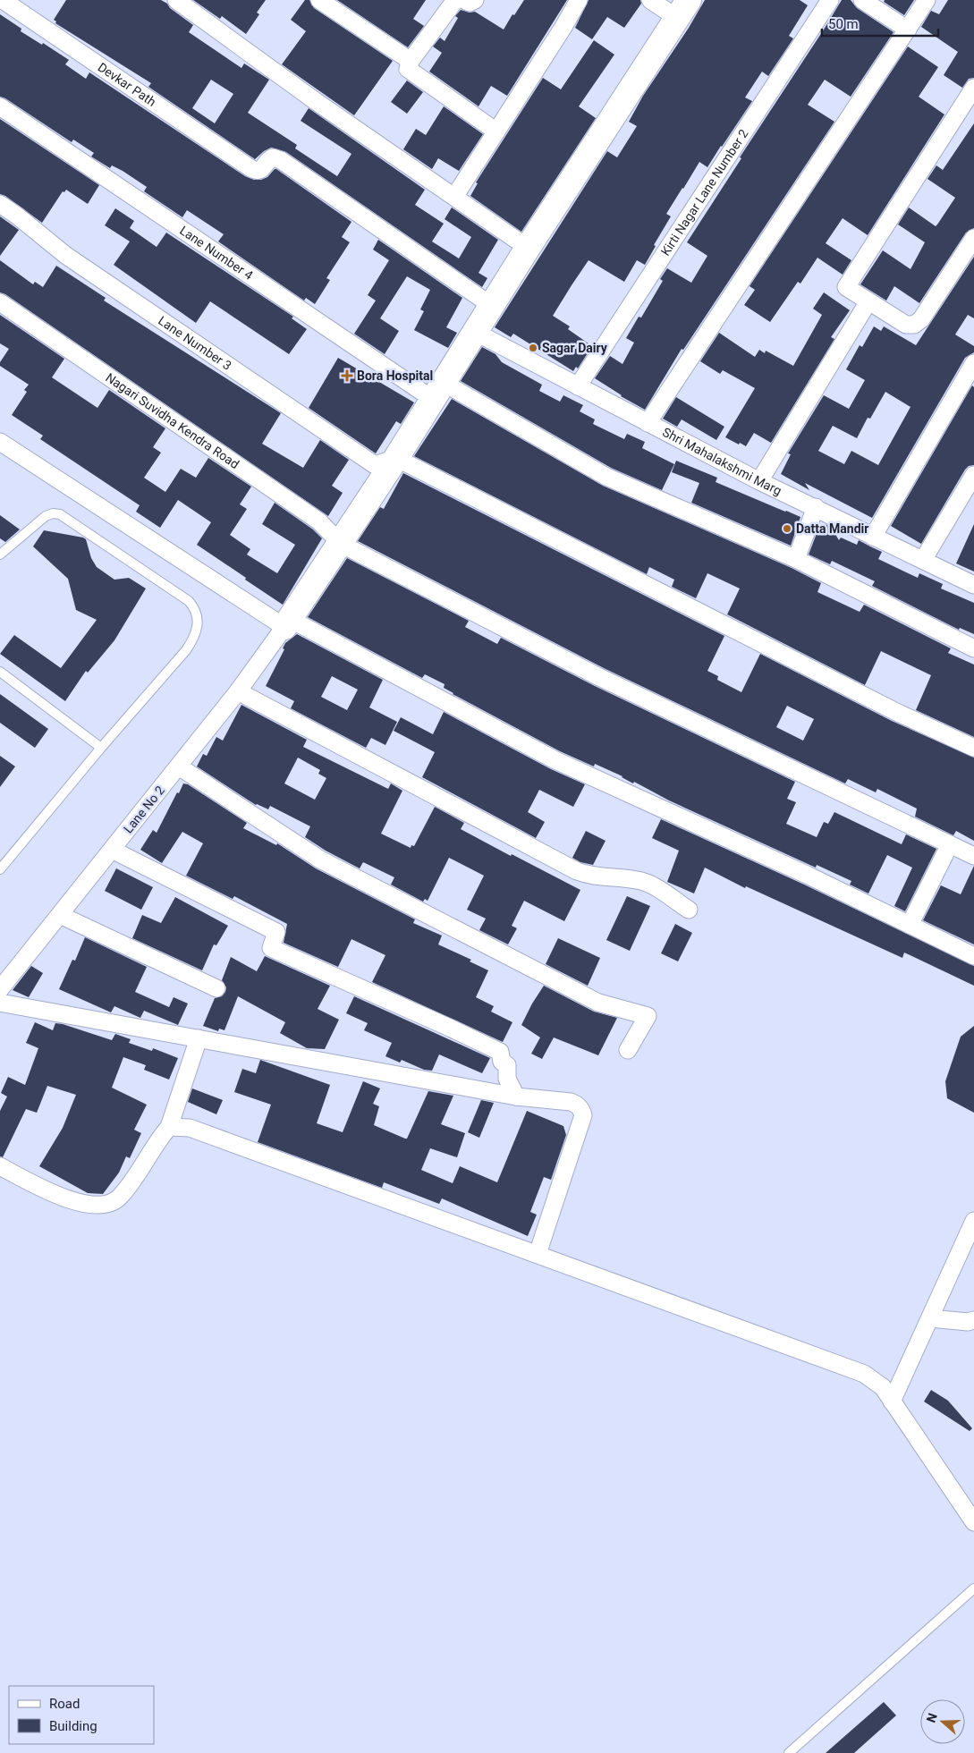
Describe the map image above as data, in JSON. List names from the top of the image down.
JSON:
{
  "streets": {
    "street": [
      "Devkar Path",
      "Kirti Nagar Lane Number 2",
      "Lane Number 4",
      "Lane Number 3",
      "Nagari Suvidha Kendra Road",
      "Shri Mahalakshmi Marg",
      "Lane No 2"
    ]
  },
  "crossings": [
    ["Kirti Nagar Lane Number 2", "Shri Mahalakshmi Marg"]
  ],
  "places": {
    "other": ["Sagar Dairy", "Datta Mandir"],
    "health": ["Bora Hospital"]
  },
  "legend": ["Road", "Building"],
  "scale_bar": "50 m",
  "north": "left"
}
